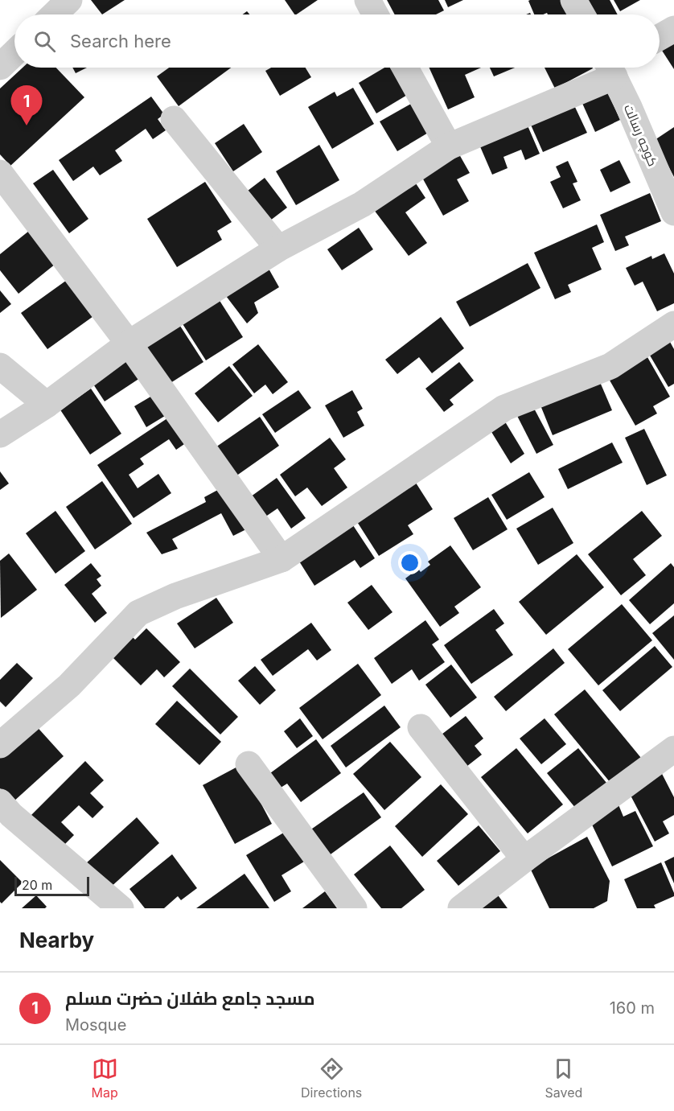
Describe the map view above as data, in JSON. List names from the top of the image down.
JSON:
{
  "streets": {
    "street": ["کوچه رسالت"]
  },
  "scale_bar": "20 m",
  "page": {
    "search": "Search here",
    "pins": "1",
    "scale": "20 m",
    "heading": "Nearby",
    "list": [
      {
        "mark": "1",
        "name": "مسجد جامع طفلان حضرت مسلم",
        "note": "Mosque",
        "value": "160 m"
      }
    ],
    "nav": ["Map", "Directions", "Saved"]
  }
}
